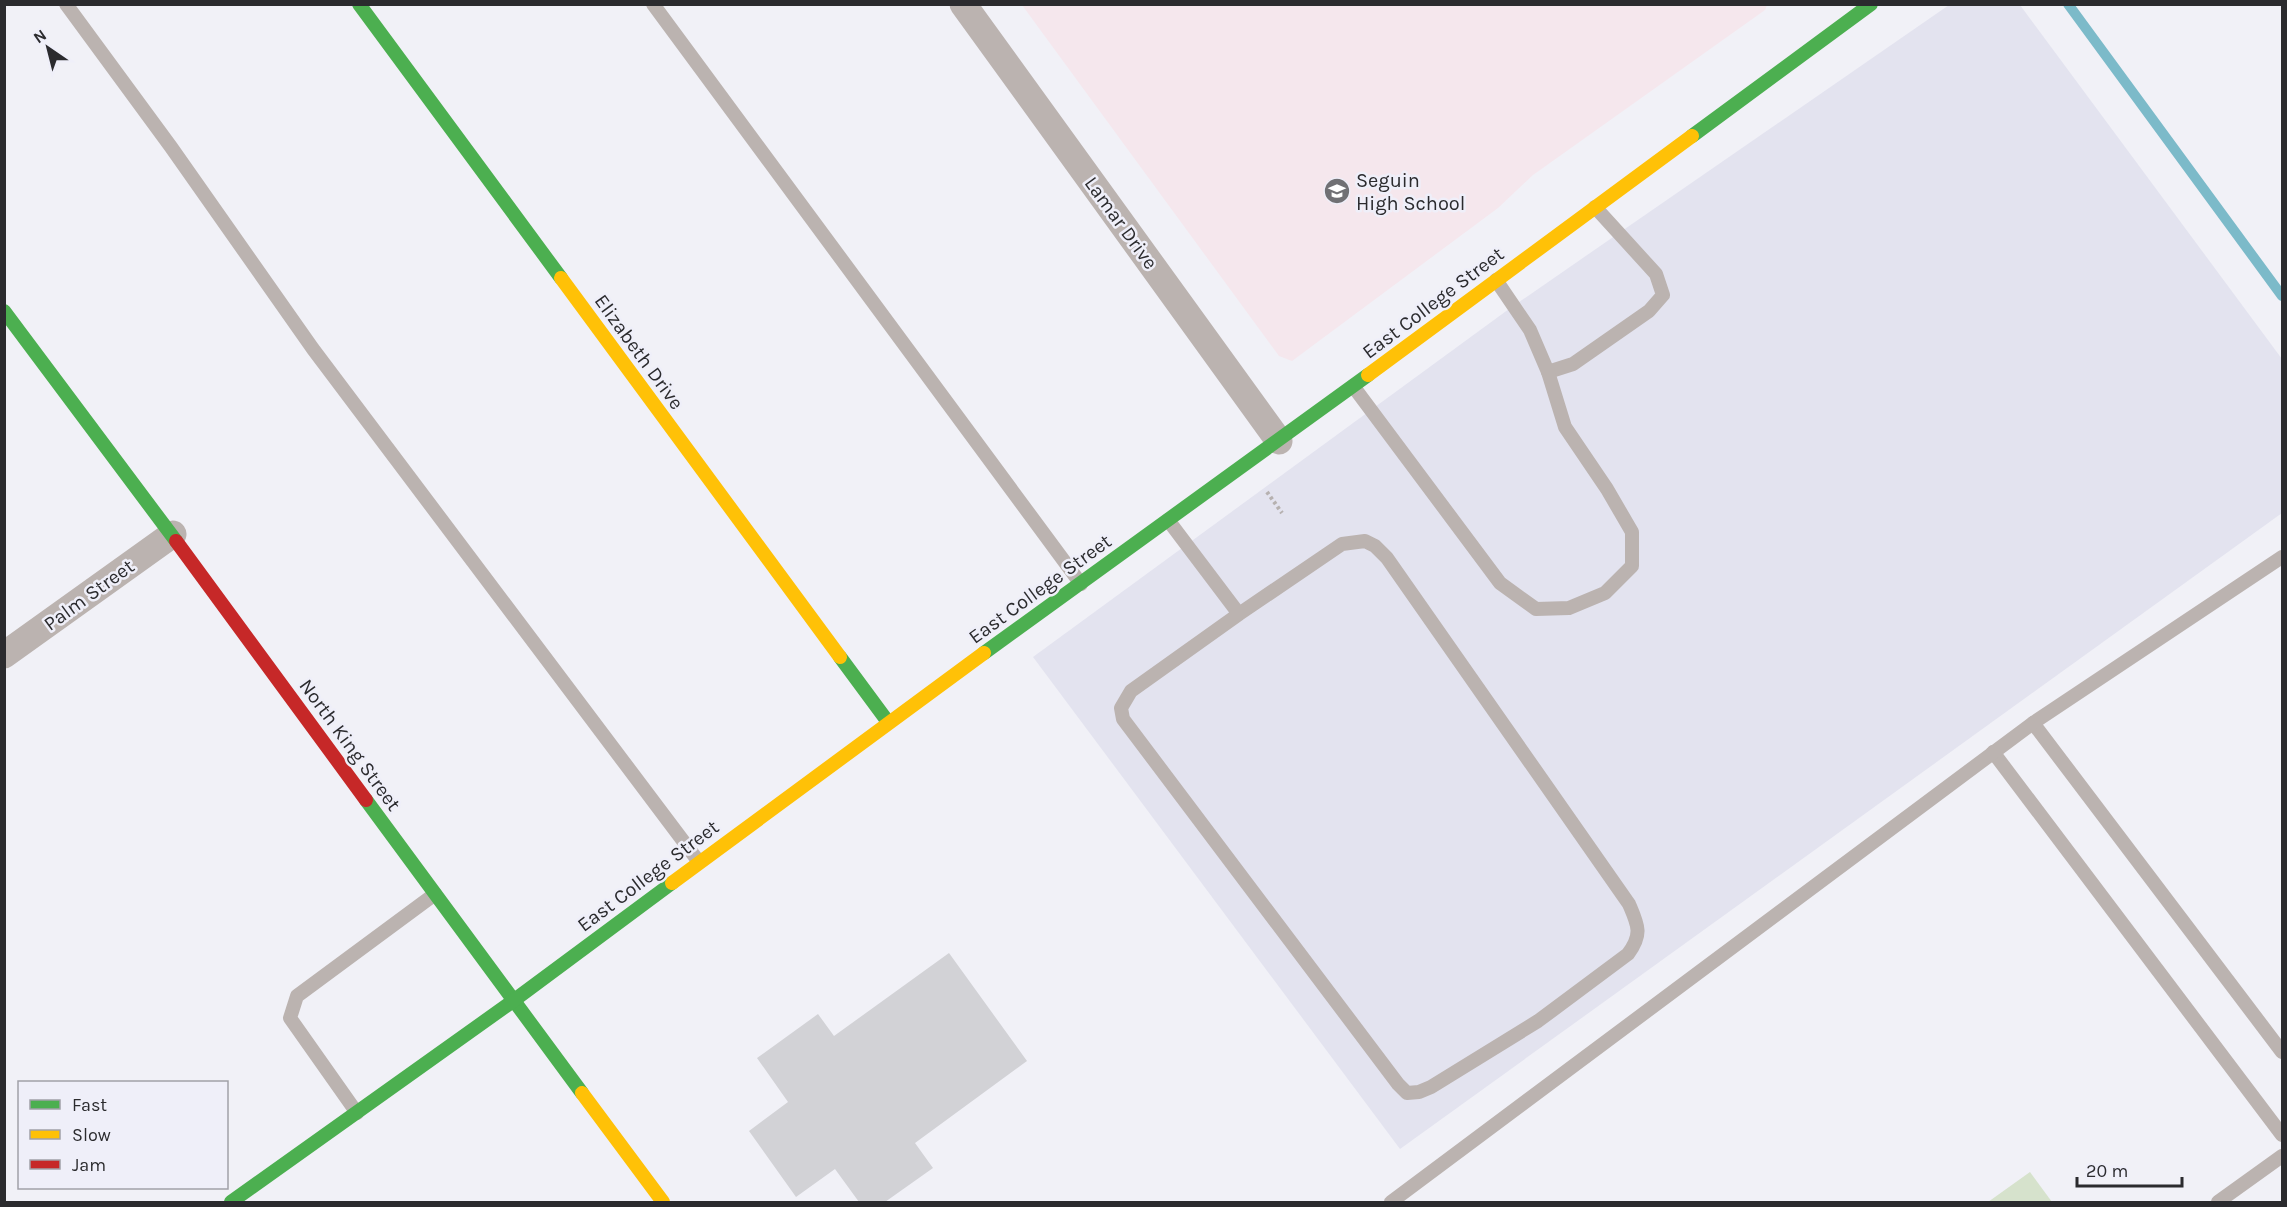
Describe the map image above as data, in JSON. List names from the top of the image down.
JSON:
{
  "streets": {
    "street": [
      "Lamar Drive",
      "East College Street",
      "Elizabeth Drive",
      "Palm Street",
      "North King Street"
    ]
  },
  "crossings": [
    ["Lamar Drive", "East College Street"],
    ["East College Street", "Elizabeth Drive"],
    ["East College Street", "North King Street"],
    ["Palm Street", "North King Street"]
  ],
  "places": {
    "school or university": ["Seguin High School"]
  },
  "legend": ["Fast", "Slow", "Jam"],
  "scale_bar": "20 m",
  "north": "top left"
}
